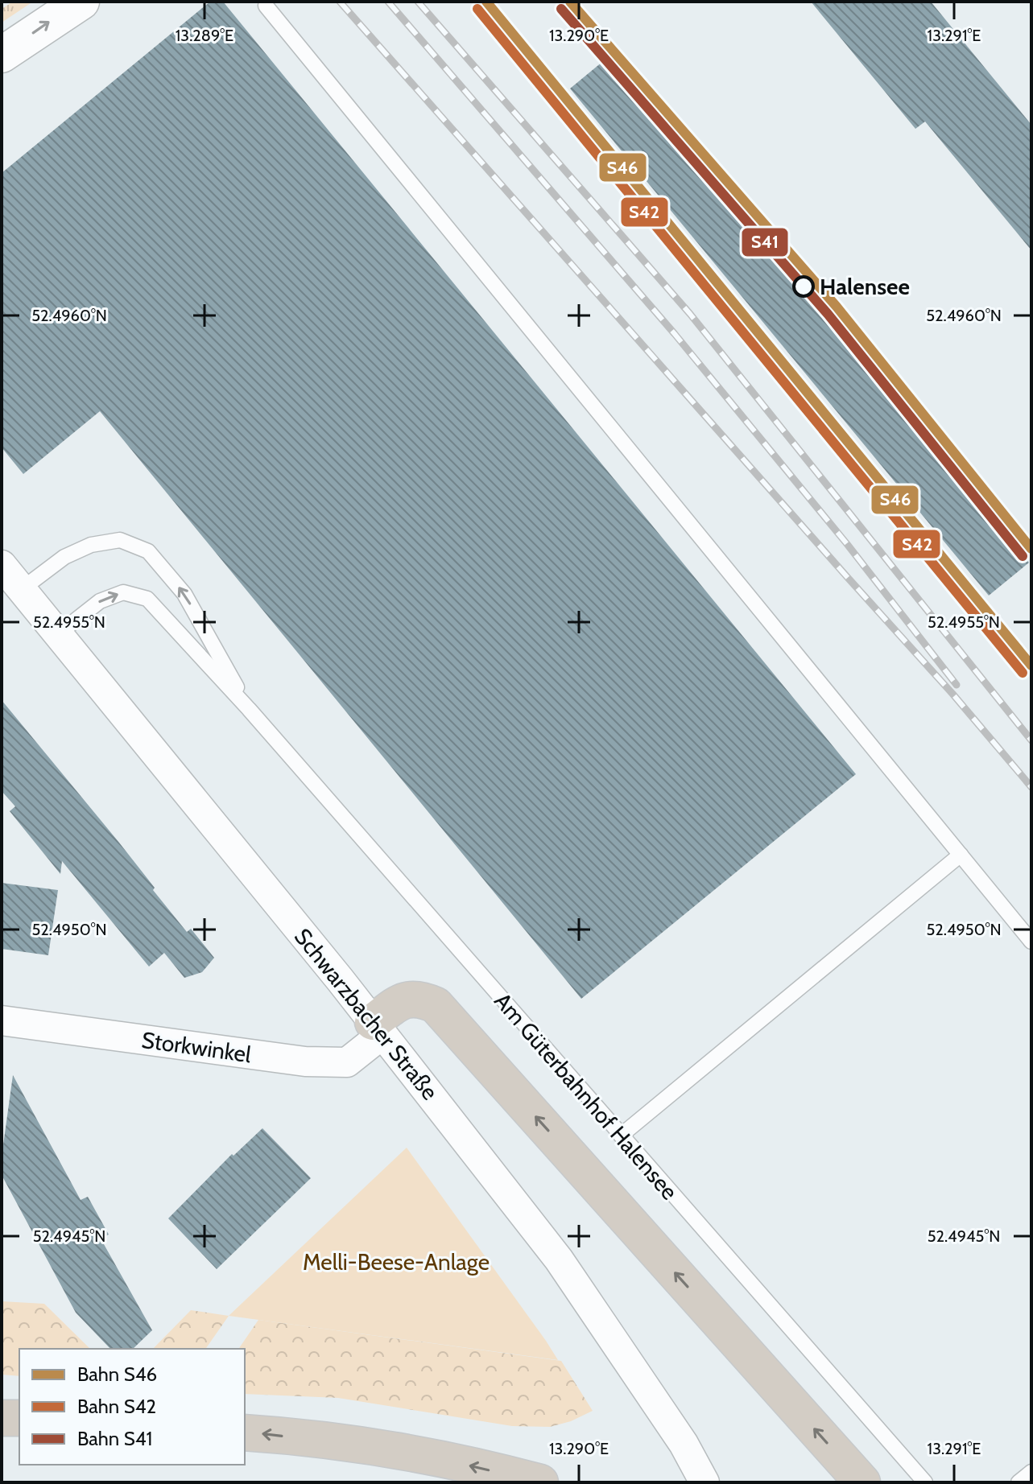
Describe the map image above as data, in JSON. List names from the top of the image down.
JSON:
{
  "streets": {
    "street": ["Schwarzbacher Straße", "Storkwinkel"],
    "lane": ["Am Güterbahnhof Halensee"]
  },
  "crossings": [
    ["Schwarzbacher Straße", "Storkwinkel"],
    ["Schwarzbacher Straße", "Am Güterbahnhof Halensee"]
  ],
  "parks": ["Melli-Beese-Anlage"],
  "places": ["Halensee"],
  "lines": ["rail line S46", "rail line S42", "rail line S41"],
  "legend": ["Bahn S46", "Bahn S42", "Bahn S41"],
  "coordinates": [
    "13.289°E",
    "13.290°E",
    "13.291°E",
    "52.4960°N",
    "52.4955°N",
    "52.4950°N",
    "52.4945°N"
  ]
}
